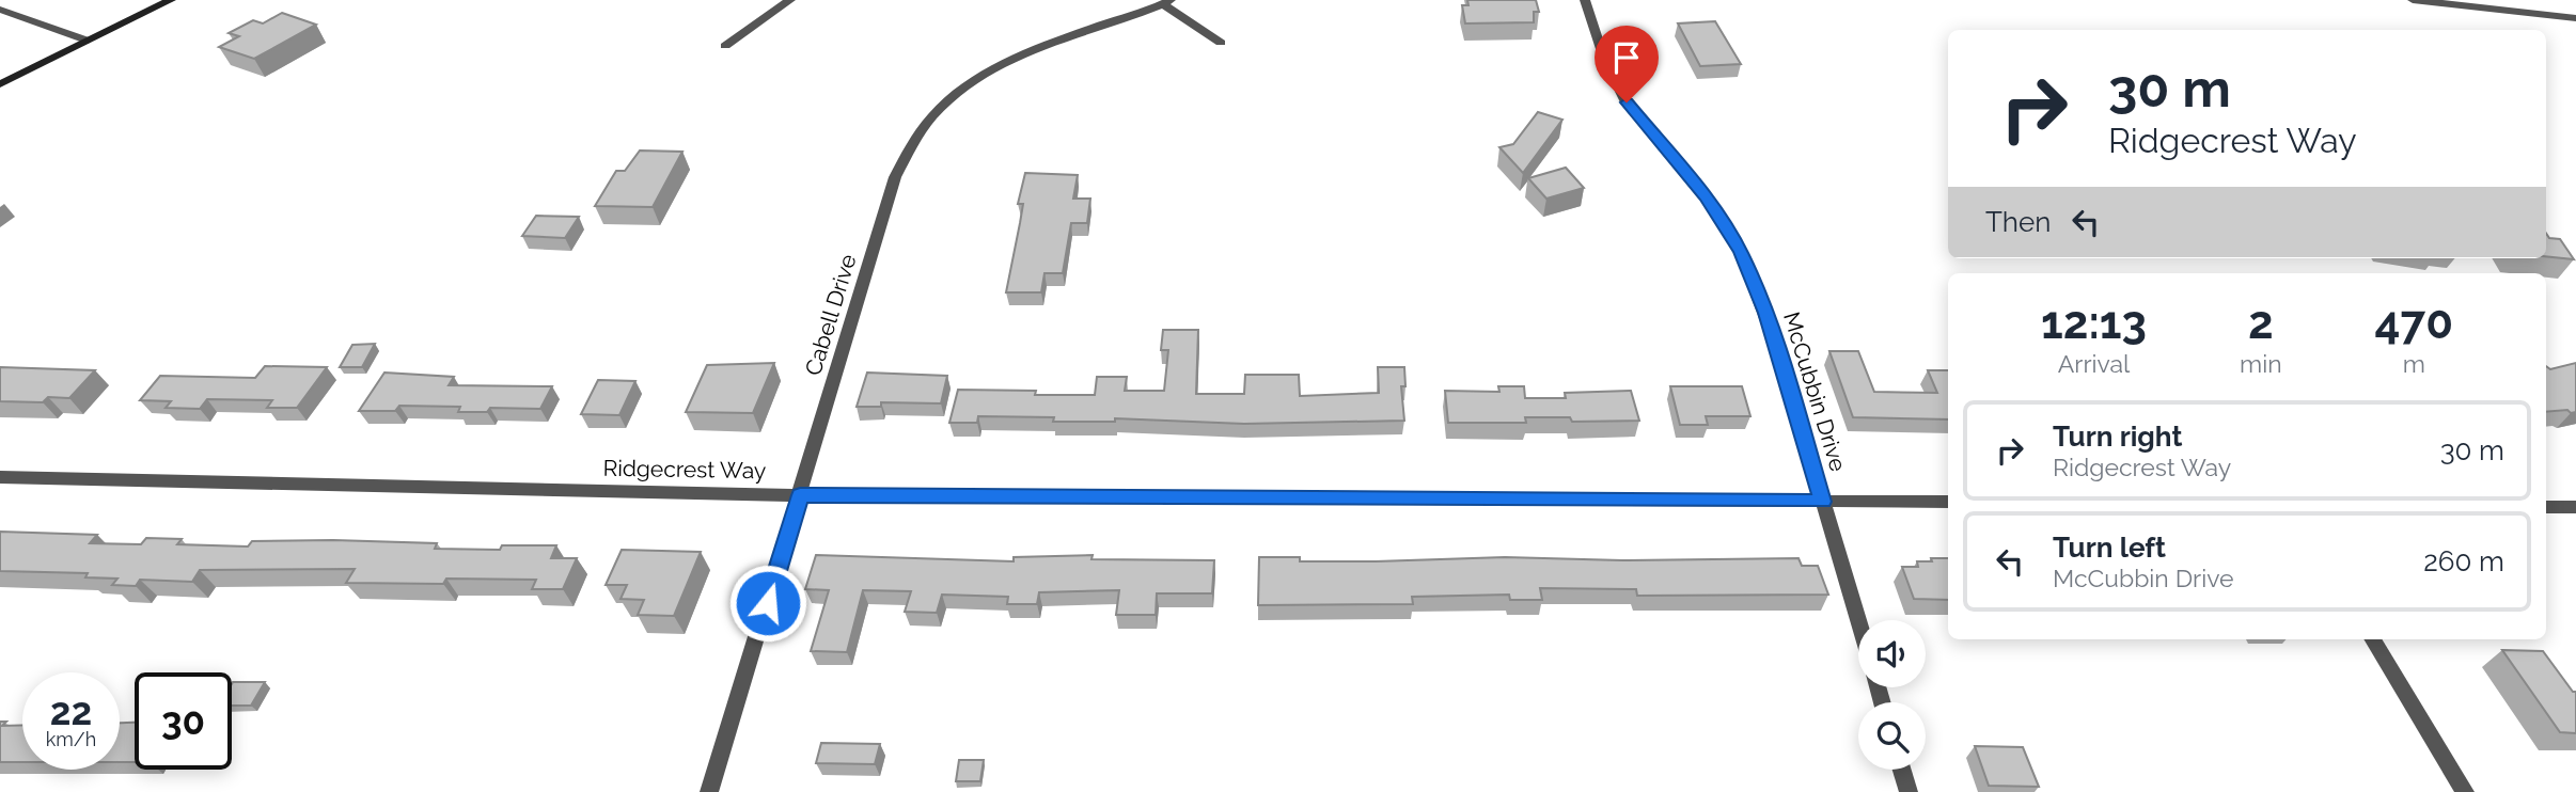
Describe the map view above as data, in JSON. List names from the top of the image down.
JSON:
{
  "streets": {
    "street": ["Cabell Drive", "McCubbin Drive", "Ridgecrest Way"]
  },
  "crossings": [
    ["Cabell Drive", "Ridgecrest Way"],
    ["McCubbin Drive", "Ridgecrest Way"]
  ],
  "page": {
    "turn": ["30 m", "Ridgecrest Way"],
    "then": "Then",
    "eta": [
      "12:13",
      "Arrival",
      "2",
      "min",
      "470",
      "m"
    ],
    "list": [
      {
        "name": "Turn right",
        "note": "Ridgecrest Way",
        "value": "30 m"
      },
      {
        "name": "Turn left",
        "note": "McCubbin Drive",
        "value": "260 m"
      }
    ],
    "speed": "22 km/h",
    "limit": "30"
  }
}
